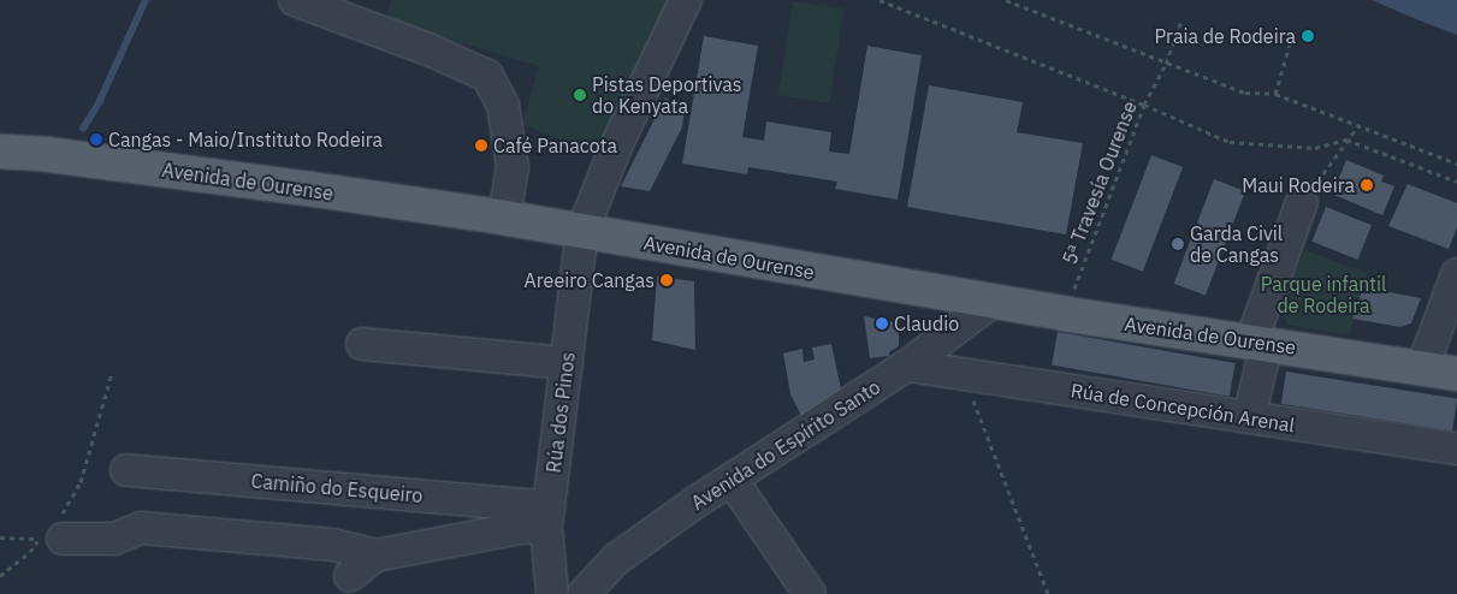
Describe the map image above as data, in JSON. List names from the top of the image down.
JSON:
{
  "streets": {
    "main road": ["Avenida de Ourense"],
    "street": [
      "Rúa de Concepción Arenal",
      "Rúa dos Pinos",
      "Avenida do Espírito Santo",
      "Camiño do Esqueiro"
    ],
    "path": ["5ª Travesía Ourense"]
  },
  "crossings": [
    ["Avenida de Ourense", "5ª Travesía Ourense"],
    ["Avenida de Ourense", "Rúa dos Pinos"],
    ["Avenida de Ourense", "Avenida do Espírito Santo"],
    ["Rúa de Concepción Arenal", "Avenida do Espírito Santo"],
    ["Rúa dos Pinos", "Camiño do Esqueiro"]
  ],
  "parks": ["Parque infantil de Rodeira"],
  "places": [
    "Praia de Rodeira",
    "Pistas Deportivas do Kenyata",
    "Cangas - Maio/Instituto Rodeira",
    "Café Panacota",
    "Maui Rodeira",
    "Garda Civil de Cangas",
    "Areeiro Cangas",
    "Claudio"
  ]
}
